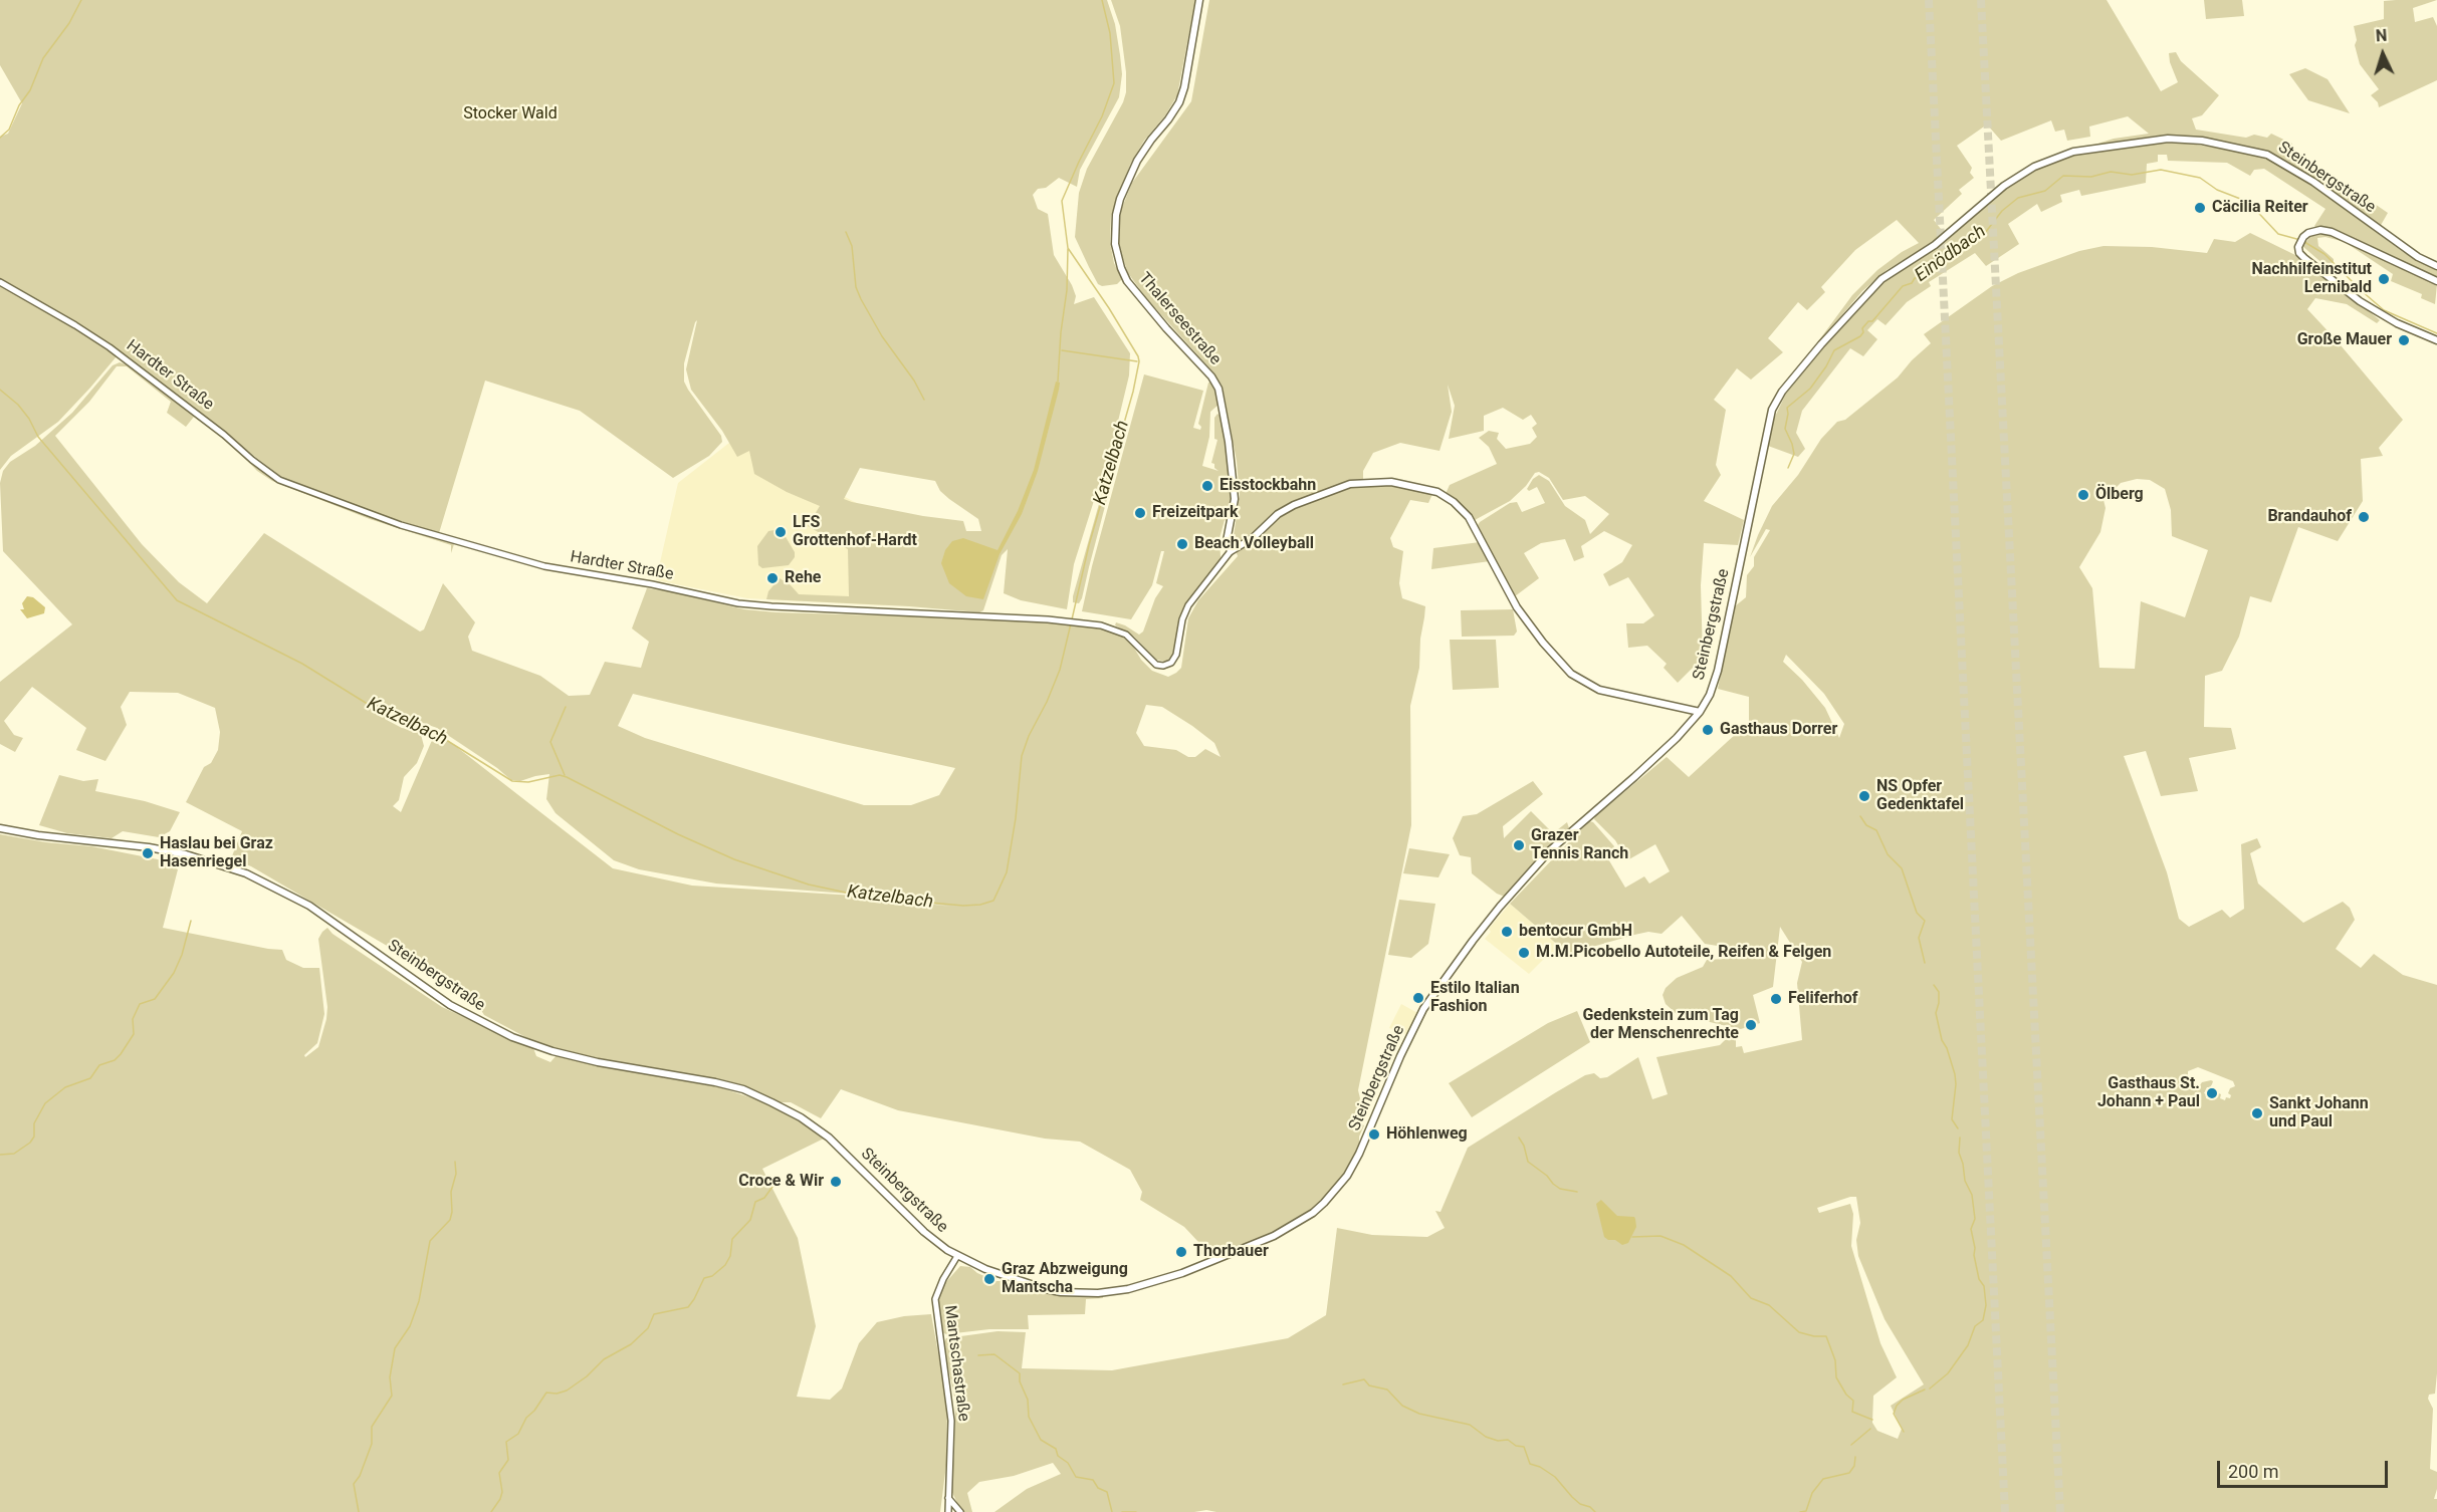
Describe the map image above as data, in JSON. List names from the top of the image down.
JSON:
{
  "streets": {
    "main road": ["Steinbergstraße", "Thalerseestraße"],
    "street": ["Hardter Straße", "Mantschastraße"]
  },
  "crossings": [
    ["Steinbergstraße", "Mantschastraße"],
    ["Thalerseestraße", "Hardter Straße"]
  ],
  "water": ["Einödbach", "Katzelbach"],
  "parks": ["Stocker Wald"],
  "places": [
    "Cäcilia Reiter",
    "Nachhilfeinstitut Lernibald",
    "Große Mauer",
    "Eisstockbahn",
    "Ölberg",
    "Freizeitpark",
    "Brandauhof",
    "LFS Grottenhof-Hardt",
    "Beach Volleyball",
    "Rehe",
    "Gasthaus Dorrer",
    "NS Opfer Gedenktafel",
    "Grazer Tennis Ranch",
    "Haslau bei Graz Hasenriegel",
    "bentocur GmbH",
    "M.M.Picobello Autoteile, Reifen & Felgen",
    "Estilo Italian Fashion",
    "Feliferhof",
    "Gedenkstein zum Tag der Menschenrechte",
    "Gasthaus St. Johann + Paul",
    "Sankt Johann und Paul",
    "Höhlenweg",
    "Croce & Wir",
    "Thorbauer",
    "Graz Abzweigung Mantscha"
  ],
  "scale_bar": "200 m",
  "north": "top"
}
